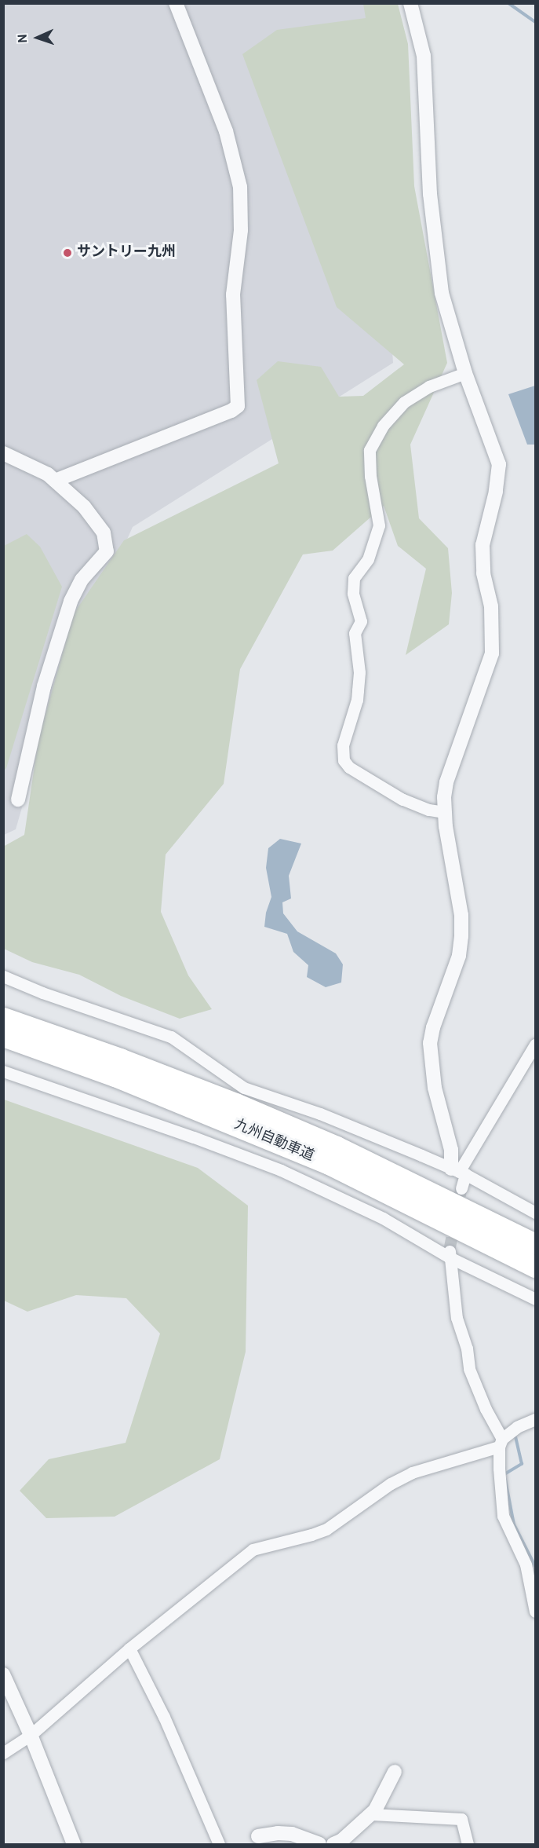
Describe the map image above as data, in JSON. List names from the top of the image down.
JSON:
{
  "streets": {
    "highway": ["九州自動車道"]
  },
  "places": ["サントリー九州"],
  "north": "left"
}
